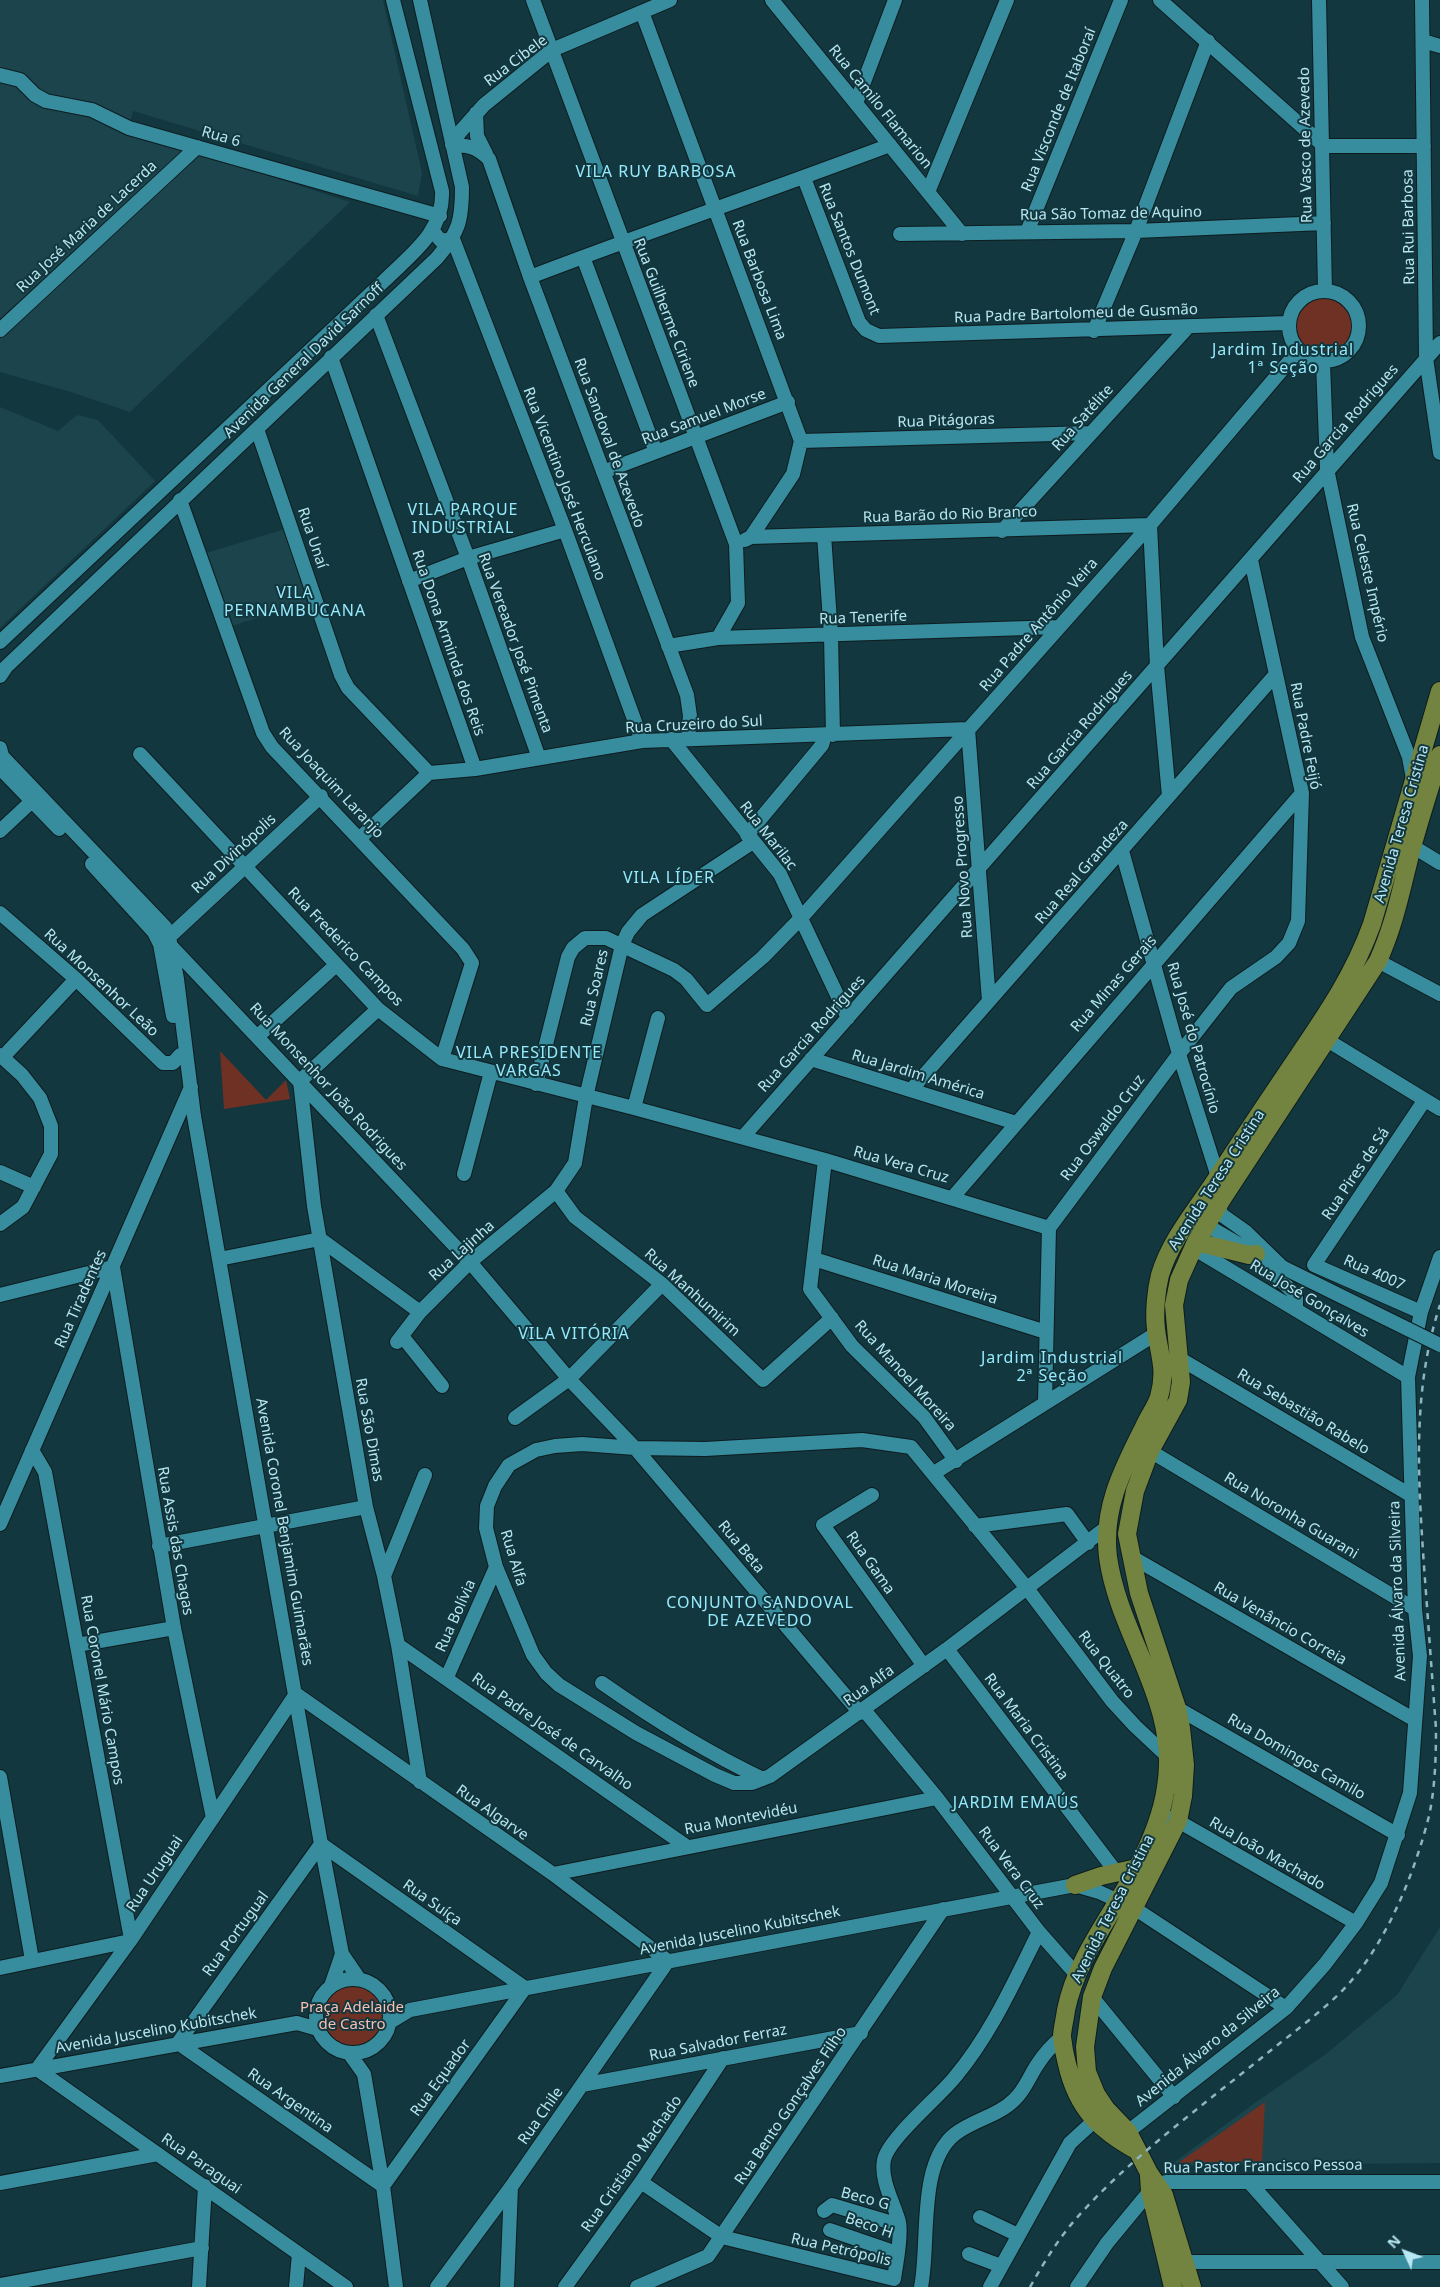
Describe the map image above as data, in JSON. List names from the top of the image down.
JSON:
{
  "streets": {
    "main road": ["Avenida Teresa Cristina"],
    "street": [
      "Rua Cibele",
      "Rua Camilo Flamarion",
      "Rua Visconde de Itaboraí",
      "Rua 6",
      "Rua Vasco de Azevedo",
      "Rua São Tomaz de Aquino",
      "Rua José Maria de Lacerda",
      "Rua Rui Barbosa",
      "Rua Santos Dumont",
      "Rua Barbosa Lima",
      "Rua Guilherme Ciriene",
      "Rua Padre Bartolomeu de Gusmão",
      "Avenida General David Sarnoff",
      "Rua Samuel Morse",
      "Rua Satélite",
      "Rua Pitágoras",
      "Rua Garcia Rodrigues",
      "Rua Sandoval de Azevedo",
      "Rua Vicentino José Herculano",
      "Rua Barão do Rio Branco",
      "Rua Unaí",
      "Rua Celeste Império",
      "Rua Tenerife",
      "Rua Padre Antônio Veira",
      "Rua Dona Arminda dos Reis",
      "Rua Vereador José Pimenta",
      "Rua Cruzeiro do Sul",
      "Rua Padre Feijó",
      "Rua Joaquim Laranjo",
      "Rua Marilac",
      "Rua Divinópolis",
      "Rua Novo Progresso",
      "Rua Real Grandeza",
      "Rua Frederico Campos",
      "Rua Monsenhor Leão",
      "Rua Minas Gerais",
      "Rua Soares",
      "Rua José do Patrocínio",
      "Rua Jardim América",
      "Rua Monsenhor João Rodrigues",
      "Rua Oswaldo Cruz",
      "Rua Vera Cruz",
      "Rua Pires de Sá",
      "Rua Lajinha",
      "Rua 4007",
      "Rua Maria Moreira",
      "Rua Manhumirim",
      "Rua Tiradentes",
      "Rua José Gonçalves",
      "Rua Manoel Moreira",
      "Rua Sebastião Rabelo",
      "Rua São Dimas",
      "Rua Noronha Guarani",
      "Avenida Coronel Benjamim Guimarães",
      "Rua Assis das Chagas",
      "Rua Beta",
      "Rua Alfa",
      "Rua Gama",
      "Avenida Álvaro da Silveira",
      "Rua Bolívia",
      "Rua Venâncio Correia",
      "Rua Quatro",
      "Rua Coronel Mário Campos",
      "Rua Maria Cristina",
      "Rua Padre José de Carvalho",
      "Rua Domingos Camilo",
      "Rua Algarve",
      "Rua Montevidéu",
      "Rua João Machado",
      "Rua Uruguai",
      "Rua Suíça",
      "Avenida Juscelino Kubitschek",
      "Rua Portugual",
      "Rua Salvador Ferraz",
      "Rua Equador",
      "Rua Argentina",
      "Rua Bento Gonçalves Filho",
      "Rua Chile",
      "Rua Paraguai",
      "Rua Cristiano Machado",
      "Rua Pastor Francisco Pessoa",
      "Beco G",
      "Beco H",
      "Rua Petrópolis"
    ]
  },
  "crossings": [
    ["Rua Cibele", "Rua Barbosa Lima"],
    ["Rua Cibele", "Rua Guilherme Ciriene"],
    ["Rua Cibele", "Avenida General David Sarnoff"],
    ["Rua Cibele", "Rua Sandoval de Azevedo"],
    ["Rua Camilo Flamarion", "Rua São Tomaz de Aquino"],
    ["Rua Visconde de Itaboraí", "Rua São Tomaz de Aquino"],
    ["Rua 6", "Rua José Maria de Lacerda"],
    ["Rua 6", "Avenida General David Sarnoff"],
    ["Rua Vasco de Azevedo", "Rua São Tomaz de Aquino"],
    ["Rua Vasco de Azevedo", "Rua Padre Bartolomeu de Gusmão"],
    ["Rua Vasco de Azevedo", "Rua Celeste Império"],
    ["Rua Vasco de Azevedo", "Rua Padre Antônio Veira"],
    ["Rua Rui Barbosa", "Rua Garcia Rodrigues"],
    ["Rua Santos Dumont", "Rua Padre Bartolomeu de Gusmão"],
    ["Rua Barbosa Lima", "Rua Samuel Morse"],
    ["Rua Barbosa Lima", "Rua Pitágoras"],
    ["Rua Guilherme Ciriene", "Rua Samuel Morse"],
    ["Rua Guilherme Ciriene", "Rua Tenerife"],
    ["Rua Padre Bartolomeu de Gusmão", "Rua Satélite"],
    ["Rua Padre Bartolomeu de Gusmão", "Rua Celeste Império"],
    ["Rua Padre Bartolomeu de Gusmão", "Rua Padre Antônio Veira"],
    ["Avenida General David Sarnoff", "Rua Vicentino José Herculano"],
    ["Avenida General David Sarnoff", "Rua Unaí"],
    ["Avenida General David Sarnoff", "Rua Dona Arminda dos Reis"],
    ["Avenida General David Sarnoff", "Rua Vereador José Pimenta"],
    ["Avenida General David Sarnoff", "Rua Joaquim Laranjo"],
    ["Rua Samuel Morse", "Rua Sandoval de Azevedo"],
    ["Rua Satélite", "Rua Pitágoras"],
    ["Rua Satélite", "Rua Barão do Rio Branco"],
    ["Rua Garcia Rodrigues", "Rua Celeste Império"],
    ["Rua Garcia Rodrigues", "Rua Padre Feijó"],
    ["Rua Garcia Rodrigues", "Rua Marilac"],
    ["Rua Garcia Rodrigues", "Rua Novo Progresso"],
    ["Rua Garcia Rodrigues", "Rua Frederico Campos"],
    ["Rua Garcia Rodrigues", "Rua Jardim América"],
    ["Rua Garcia Rodrigues", "Rua Vera Cruz"],
    ["Rua Sandoval de Azevedo", "Rua Tenerife"],
    ["Rua Sandoval de Azevedo", "Rua Cruzeiro do Sul"],
    ["Rua Vicentino José Herculano", "Rua Cruzeiro do Sul"],
    ["Rua Barão do Rio Branco", "Rua Padre Antônio Veira"],
    ["Rua Unaí", "Rua Cruzeiro do Sul"],
    ["Rua Celeste Império", "Rua Padre Antônio Veira"],
    ["Rua Celeste Império", "Avenida Teresa Cristina"],
    ["Rua Tenerife", "Rua Padre Antônio Veira"],
    ["Rua Padre Antônio Veira", "Rua Cruzeiro do Sul"],
    ["Rua Padre Antônio Veira", "Rua Marilac"],
    ["Rua Padre Antônio Veira", "Rua Novo Progresso"],
    ["Rua Padre Antônio Veira", "Rua Soares"],
    ["Rua Dona Arminda dos Reis", "Rua Cruzeiro do Sul"],
    ["Rua Vereador José Pimenta", "Rua Cruzeiro do Sul"],
    ["Rua Cruzeiro do Sul", "Rua Marilac"],
    ["Rua Cruzeiro do Sul", "Rua Novo Progresso"],
    ["Rua Cruzeiro do Sul", "Rua Soares"],
    ["Rua Padre Feijó", "Rua Real Grandeza"],
    ["Rua Padre Feijó", "Rua Minas Gerais"],
    ["Rua Padre Feijó", "Rua Oswaldo Cruz"],
    ["Rua Joaquim Laranjo", "Rua Divinópolis"],
    ["Rua Joaquim Laranjo", "Rua Frederico Campos"],
    ["Avenida Teresa Cristina", "Rua José do Patrocínio"],
    ["Avenida Teresa Cristina", "Rua Vera Cruz"],
    ["Avenida Teresa Cristina", "Rua José Gonçalves"],
    ["Avenida Teresa Cristina", "Rua Sebastião Rabelo"],
    ["Avenida Teresa Cristina", "Rua Noronha Guarani"],
    ["Avenida Teresa Cristina", "Rua Alfa"],
    ["Avenida Teresa Cristina", "Avenida Álvaro da Silveira"],
    ["Avenida Teresa Cristina", "Rua Venâncio Correia"],
    ["Avenida Teresa Cristina", "Rua Quatro"],
    ["Avenida Teresa Cristina", "Rua Domingos Camilo"],
    ["Avenida Teresa Cristina", "Rua João Machado"],
    ["Avenida Teresa Cristina", "Rua Pastor Francisco Pessoa"],
    ["Rua Marilac", "Rua Soares"],
    ["Rua Divinópolis", "Rua Frederico Campos"],
    ["Rua Divinópolis", "Rua Monsenhor João Rodrigues"],
    ["Rua Divinópolis", "Avenida Coronel Benjamim Guimarães"],
    ["Rua Novo Progresso", "Rua Real Grandeza"],
    ["Rua Real Grandeza", "Rua José do Patrocínio"],
    ["Rua Real Grandeza", "Rua Jardim América"],
    ["Rua Frederico Campos", "Rua Soares"],
    ["Rua Frederico Campos", "Rua Vera Cruz"],
    ["Rua Monsenhor Leão", "Avenida Coronel Benjamim Guimarães"],
    ["Rua Minas Gerais", "Rua José do Patrocínio"],
    ["Rua Minas Gerais", "Rua Jardim América"],
    ["Rua Minas Gerais", "Rua Vera Cruz"],
    ["Rua Soares", "Rua Lajinha"],
    ["Rua Soares", "Rua Manhumirim"],
    ["Rua José do Patrocínio", "Rua Oswaldo Cruz"],
    ["Rua Monsenhor João Rodrigues", "Rua Lajinha"],
    ["Rua Monsenhor João Rodrigues", "Rua São Dimas"],
    ["Rua Monsenhor João Rodrigues", "Avenida Coronel Benjamim Guimarães"],
    ["Rua Monsenhor João Rodrigues", "Rua Beta"],
    ["Rua Monsenhor João Rodrigues", "Rua Alfa"],
    ["Rua Oswaldo Cruz", "Rua Vera Cruz"],
    ["Rua Vera Cruz", "Rua Beta"],
    ["Rua Vera Cruz", "Rua Alfa"],
    ["Rua Vera Cruz", "Rua Montevidéu"],
    ["Rua Vera Cruz", "Avenida Juscelino Kubitschek"],
    ["Rua Vera Cruz", "Rua Petrópolis"],
    ["Rua Pires de Sá", "Rua 4007"],
    ["Rua Lajinha", "Rua Manhumirim"],
    ["Rua 4007", "Avenida Álvaro da Silveira"],
    ["Rua Maria Moreira", "Rua Manoel Moreira"],
    ["Rua Manhumirim", "Rua Manoel Moreira"],
    ["Rua Tiradentes", "Avenida Coronel Benjamim Guimarães"],
    ["Rua Tiradentes", "Rua Assis das Chagas"],
    ["Rua Tiradentes", "Rua Coronel Mário Campos"],
    ["Rua José Gonçalves", "Avenida Álvaro da Silveira"],
    ["Rua Sebastião Rabelo", "Avenida Álvaro da Silveira"],
    ["Rua São Dimas", "Rua Padre José de Carvalho"],
    ["Rua São Dimas", "Rua Algarve"],
    ["Rua Noronha Guarani", "Avenida Álvaro da Silveira"],
    ["Avenida Coronel Benjamim Guimarães", "Rua Algarve"],
    ["Avenida Coronel Benjamim Guimarães", "Rua Uruguai"],
    ["Avenida Coronel Benjamim Guimarães", "Rua Suíça"],
    ["Avenida Coronel Benjamim Guimarães", "Avenida Juscelino Kubitschek"],
    ["Avenida Coronel Benjamim Guimarães", "Rua Portugual"],
    ["Rua Assis das Chagas", "Rua Uruguai"],
    ["Rua Beta", "Rua Alfa"],
    ["Rua Alfa", "Rua Gama"],
    ["Rua Alfa", "Rua Bolívia"],
    ["Rua Alfa", "Rua Quatro"],
    ["Rua Alfa", "Rua Maria Cristina"],
    ["Avenida Álvaro da Silveira", "Rua Venâncio Correia"],
    ["Avenida Álvaro da Silveira", "Rua Domingos Camilo"],
    ["Avenida Álvaro da Silveira", "Rua João Machado"],
    ["Rua Bolívia", "Rua Padre José de Carvalho"],
    ["Rua Coronel Mário Campos", "Rua Uruguai"],
    ["Rua Padre José de Carvalho", "Rua Montevidéu"],
    ["Rua Algarve", "Rua Montevidéu"],
    ["Rua Algarve", "Rua Uruguai"],
    ["Rua Algarve", "Avenida Juscelino Kubitschek"],
    ["Rua Algarve", "Rua Chile"],
    ["Rua Uruguai", "Avenida Juscelino Kubitschek"],
    ["Rua Uruguai", "Rua Paraguai"],
    ["Rua Suíça", "Avenida Juscelino Kubitschek"],
    ["Rua Suíça", "Rua Portugual"],
    ["Rua Suíça", "Rua Equador"],
    ["Avenida Juscelino Kubitschek", "Rua Portugual"],
    ["Avenida Juscelino Kubitschek", "Rua Equador"],
    ["Avenida Juscelino Kubitschek", "Rua Argentina"],
    ["Avenida Juscelino Kubitschek", "Rua Bento Gonçalves Filho"],
    ["Avenida Juscelino Kubitschek", "Rua Chile"],
    ["Avenida Juscelino Kubitschek", "Rua Paraguai"],
    ["Rua Portugual", "Rua Argentina"],
    ["Rua Salvador Ferraz", "Rua Bento Gonçalves Filho"],
    ["Rua Salvador Ferraz", "Rua Chile"],
    ["Rua Salvador Ferraz", "Rua Cristiano Machado"],
    ["Rua Equador", "Rua Argentina"],
    ["Rua Bento Gonçalves Filho", "Rua Petrópolis"],
    ["Rua Cristiano Machado", "Rua Petrópolis"],
    ["Beco G", "Rua Petrópolis"],
    ["Beco H", "Rua Petrópolis"]
  ],
  "districts": [
    "VILA RUY BARBOSA",
    "Jardim Industrial 1ª Seção",
    "VILA PARQUE INDUSTRIAL",
    "VILA PERNAMBUCANA",
    "VILA LÍDER",
    "VILA PRESIDENTE VARGAS",
    "VILA VITÓRIA",
    "Jardim Industrial 2ª Seção",
    "CONJUNTO SANDOVAL DE AZEVEDO",
    "JARDIM EMAÚS"
  ],
  "parks": ["Praça Adelaide de Castro"],
  "north": "top left"
}
